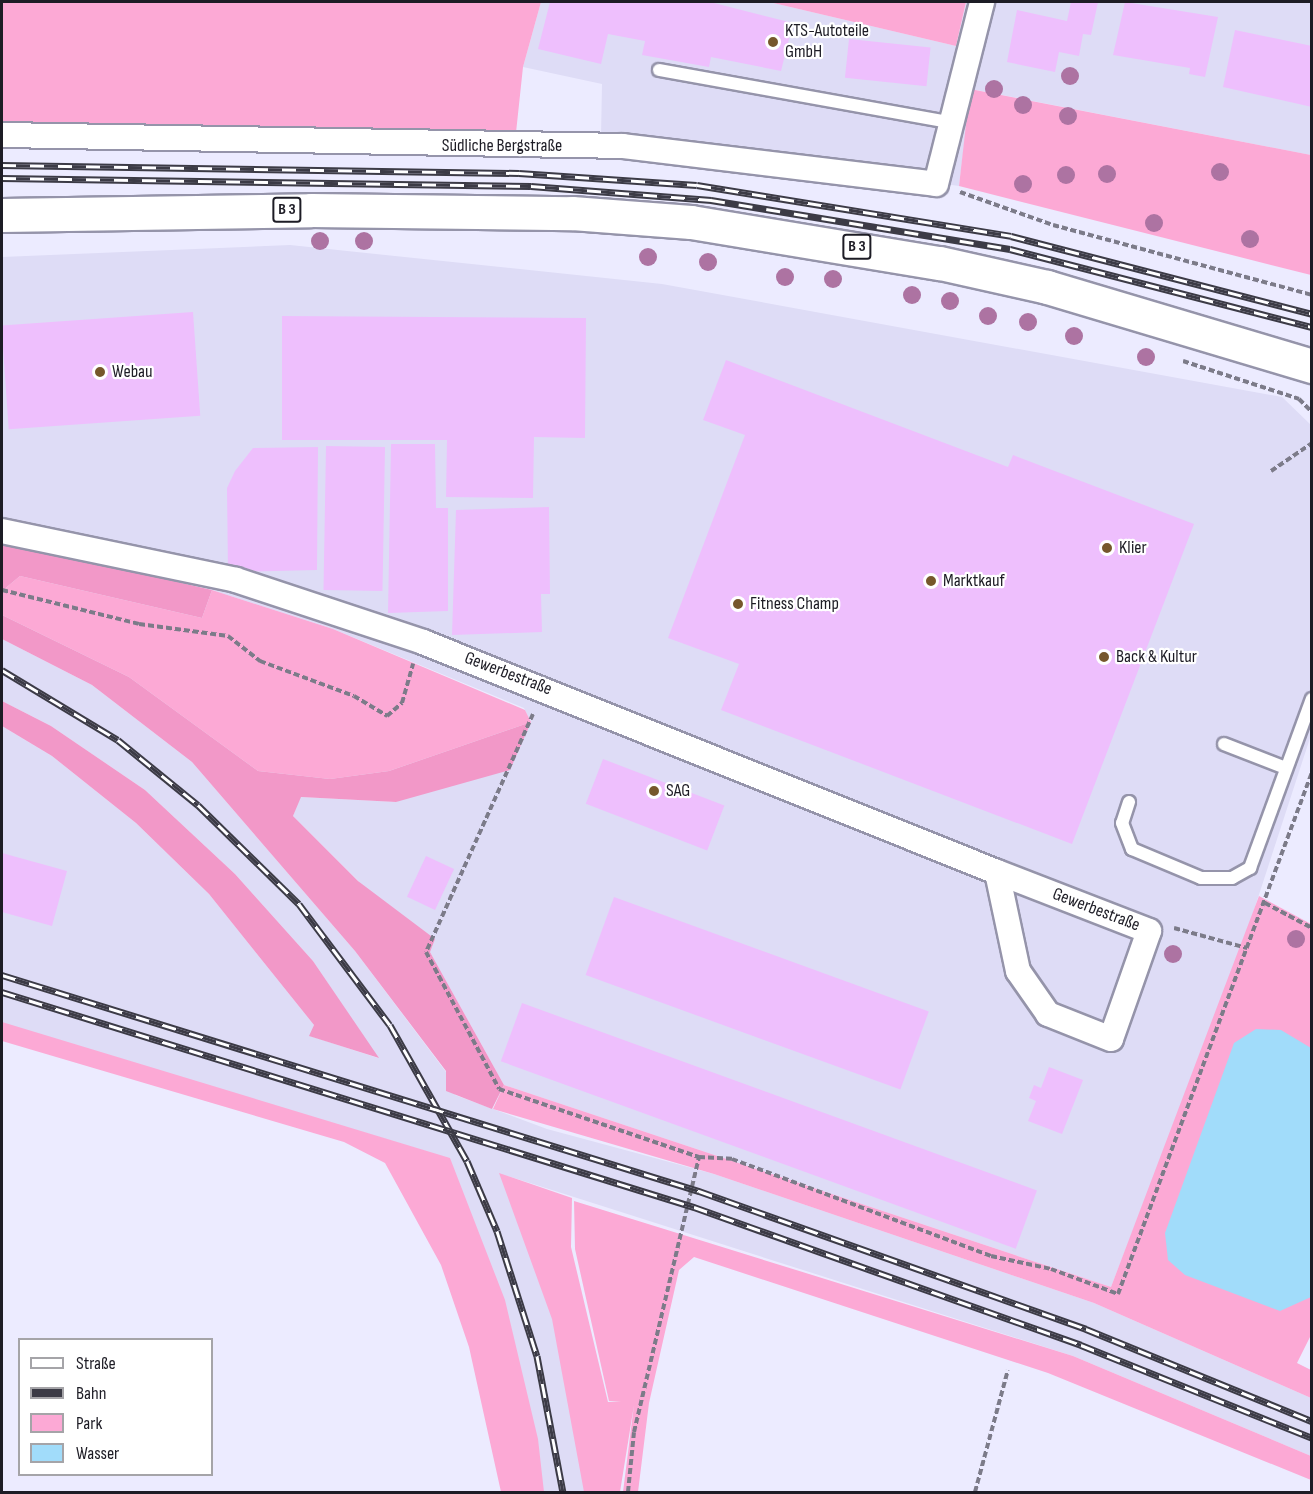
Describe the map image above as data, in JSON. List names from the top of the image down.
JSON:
{
  "streets": {
    "main road": ["B 3"],
    "street": ["Südliche Bergstraße", "Gewerbestraße"]
  },
  "places": [
    "KTS-Autoteile GmbH",
    "Webau",
    "Klier",
    "Marktkauf",
    "Fitness Champ",
    "Back & Kultur",
    "SAG"
  ],
  "legend": [
    "Straße",
    "Bahn",
    "Park",
    "Wasser"
  ]
}
